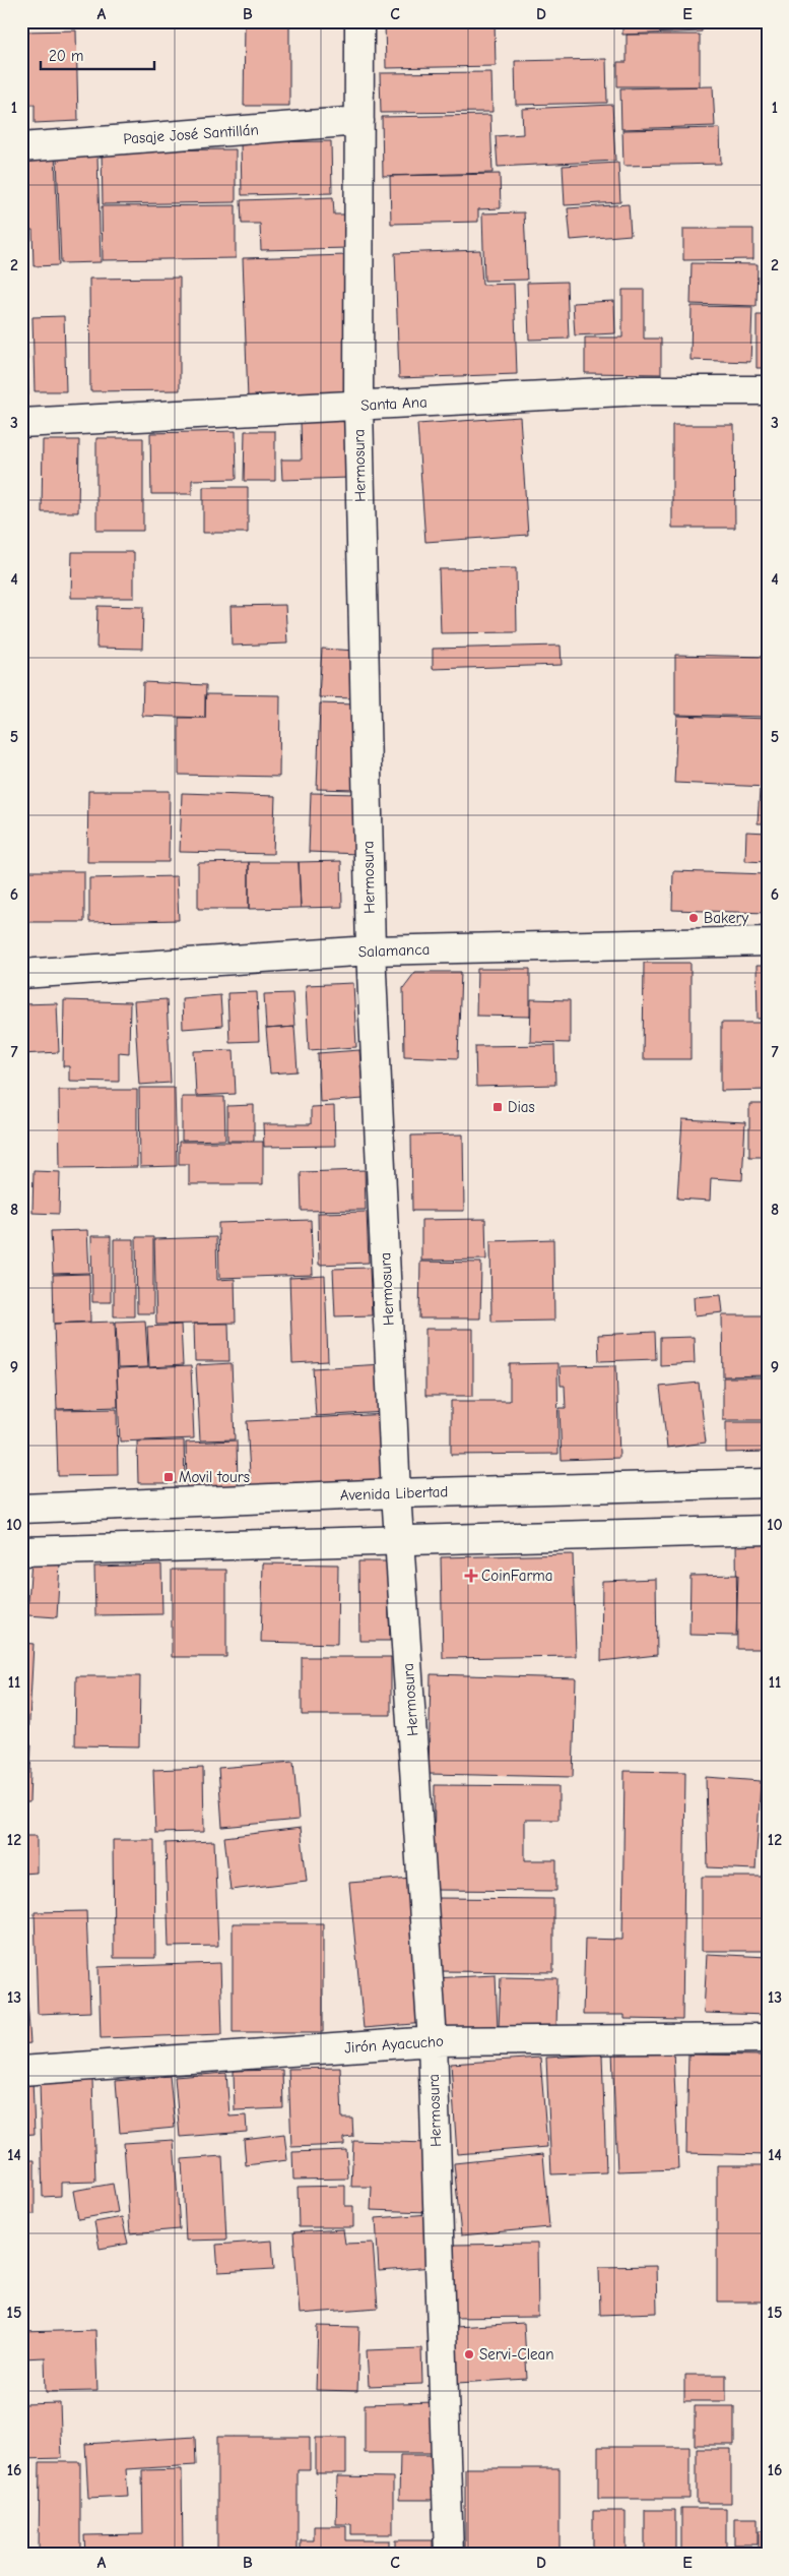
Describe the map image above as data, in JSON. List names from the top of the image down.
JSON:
{
  "streets": {
    "street": [
      "Pasaje José Santillán",
      "Santa Ana",
      "Hermosura",
      "Salamanca",
      "Avenida Libertad",
      "Jirón Ayacucho"
    ]
  },
  "crossings": [
    ["Pasaje José Santillán", "Hermosura"],
    ["Santa Ana", "Hermosura"],
    ["Hermosura", "Salamanca"],
    ["Hermosura", "Avenida Libertad"],
    ["Hermosura", "Jirón Ayacucho"]
  ],
  "places": {
    "other": ["Bakery", "Servi-Clean"],
    "transit": ["Dias", "Movil tours"],
    "health": ["CoinFarma"]
  },
  "scale_bar": "20 m",
  "grid": {
    "columns": [
      "A",
      "B",
      "C",
      "D",
      "E"
    ],
    "rows": [
      "1",
      "2",
      "3",
      "4",
      "5",
      "6",
      "7",
      "8",
      "9",
      "10",
      "11",
      "12",
      "13",
      "14",
      "15",
      "16"
    ]
  }
}
